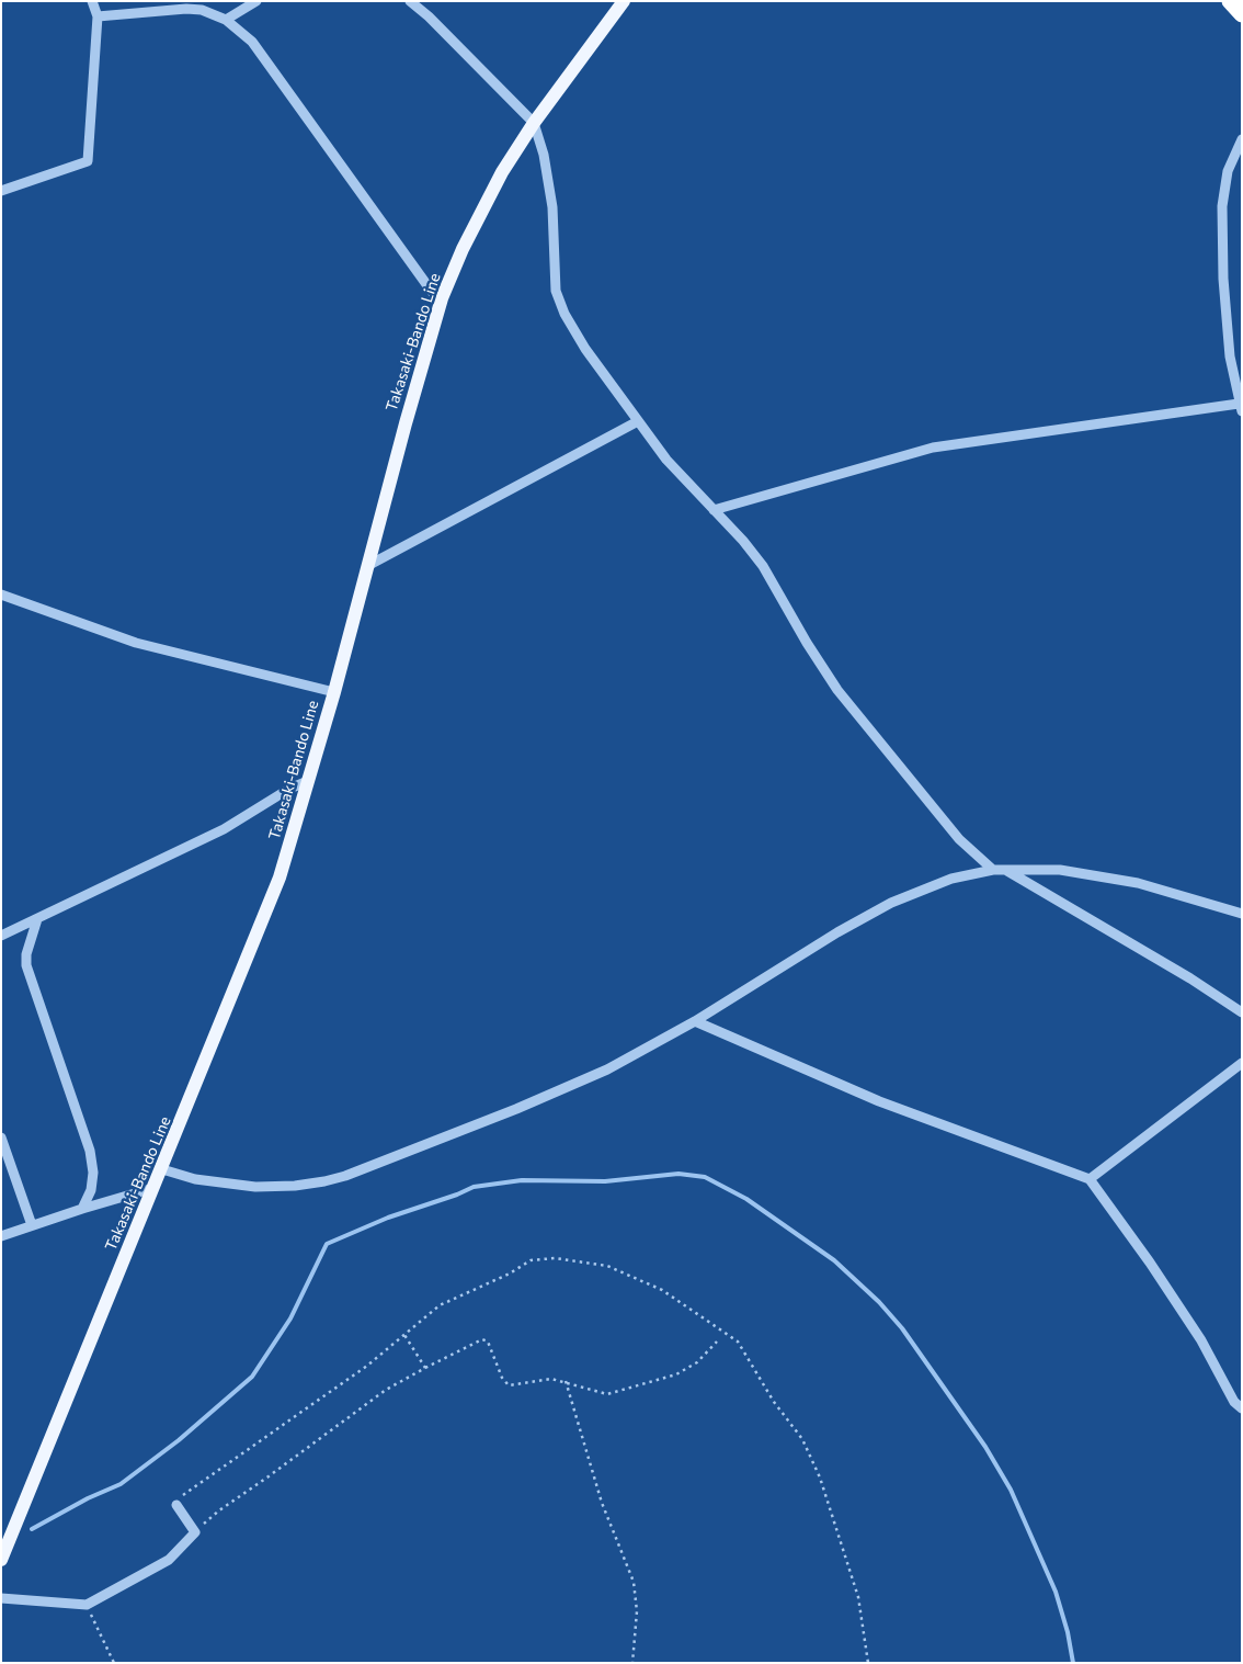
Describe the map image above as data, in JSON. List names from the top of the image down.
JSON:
{
  "streets": {
    "main road": ["Takasaki-Bando Line"]
  }
}
